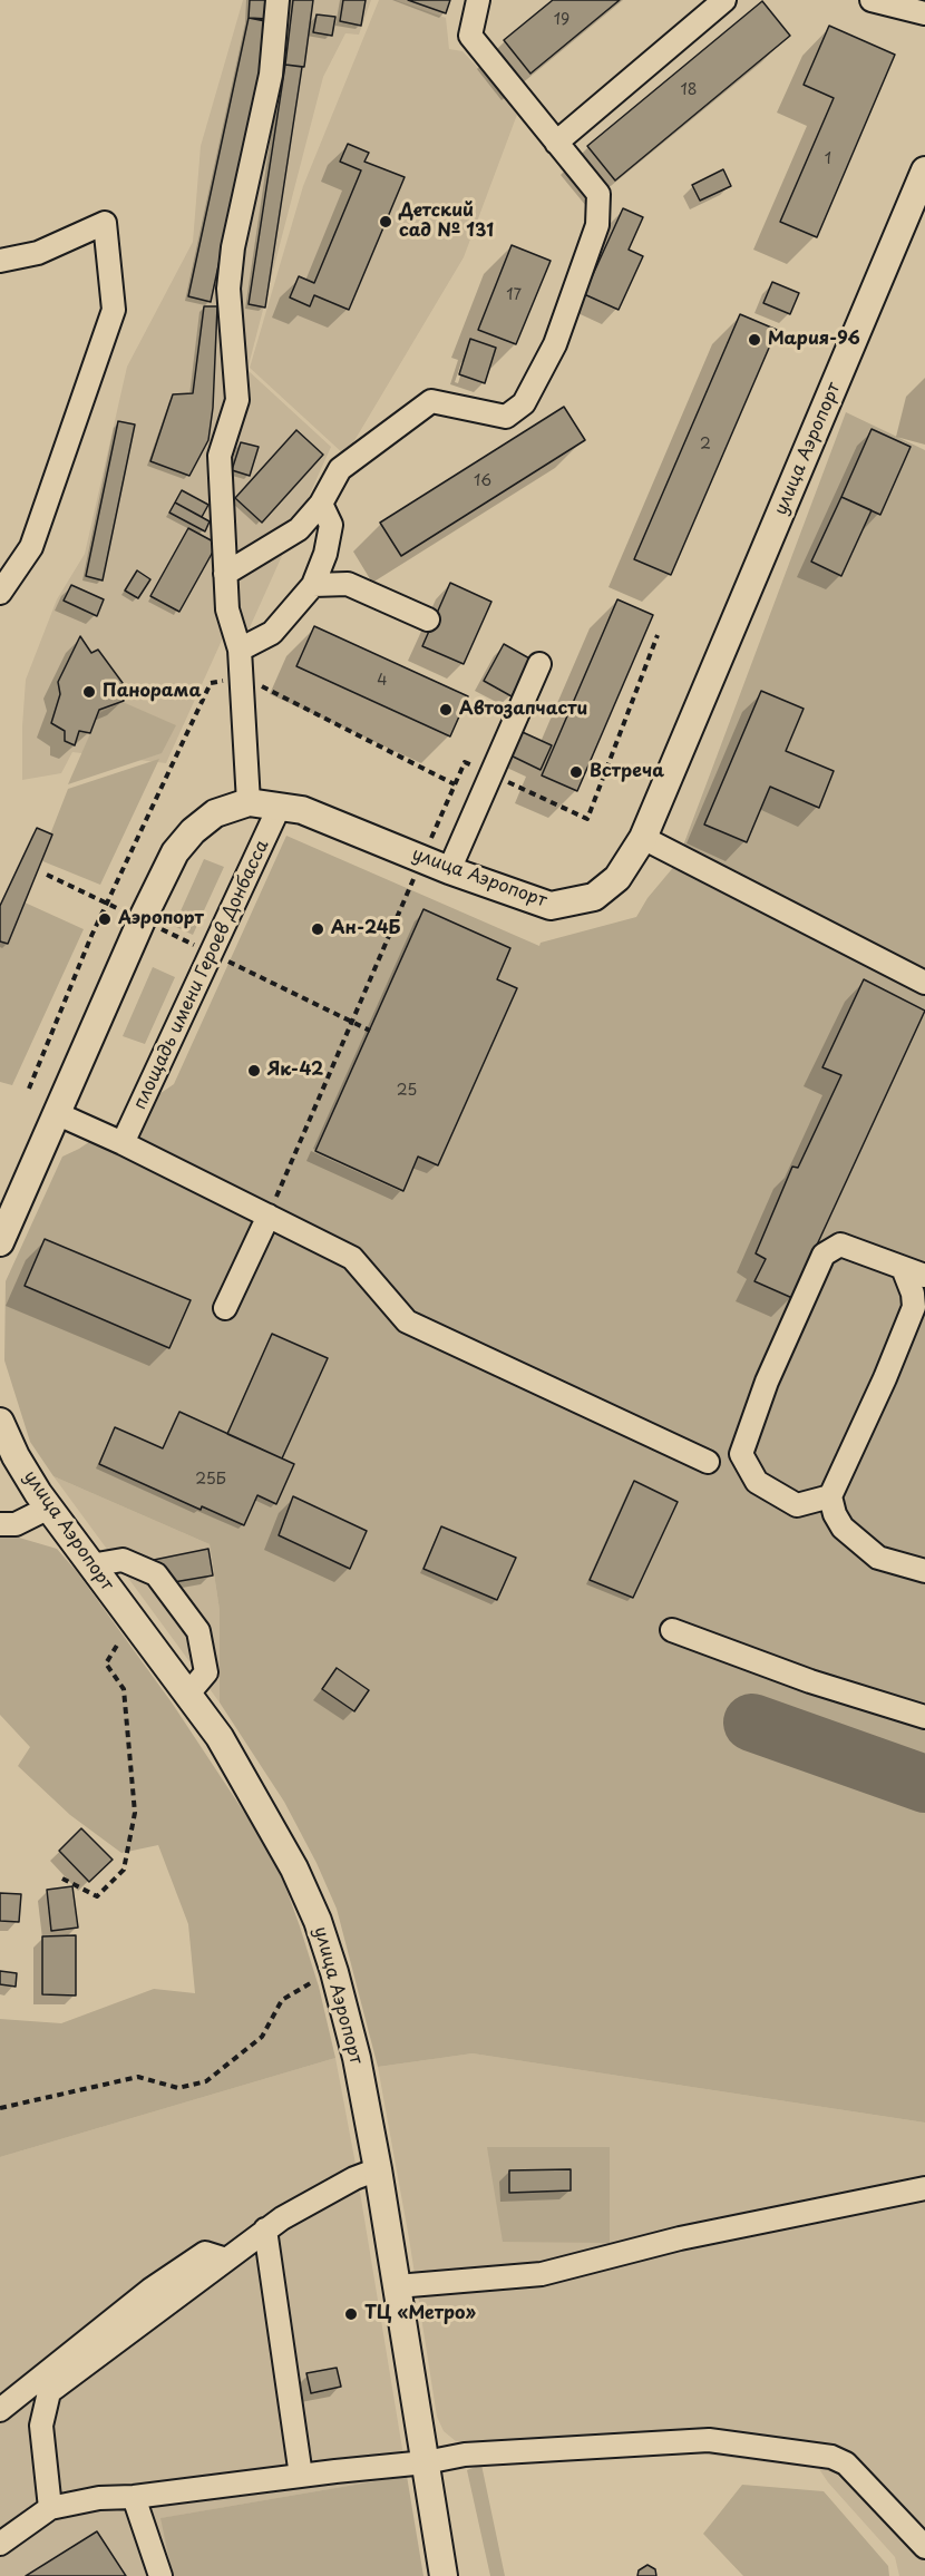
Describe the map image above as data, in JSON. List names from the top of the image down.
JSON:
{
  "streets": {
    "main road": ["улица Аэропорт"],
    "lane": ["площадь имени Героев Донбасса"]
  },
  "crossings": [
    ["улица Аэропорт", "площадь имени Героев Донбасса"]
  ],
  "places": [
    "Детский сад № 131",
    "Мария-96",
    "Панорама",
    "Автозапчасти",
    "Встреча",
    "Аэропорт",
    "Ан-24Б",
    "Як-42",
    "ТЦ «Метро»"
  ],
  "house_numbers": [
    "19",
    "18",
    "1",
    "17",
    "2",
    "16",
    "4",
    "25",
    "25Б"
  ]
}
